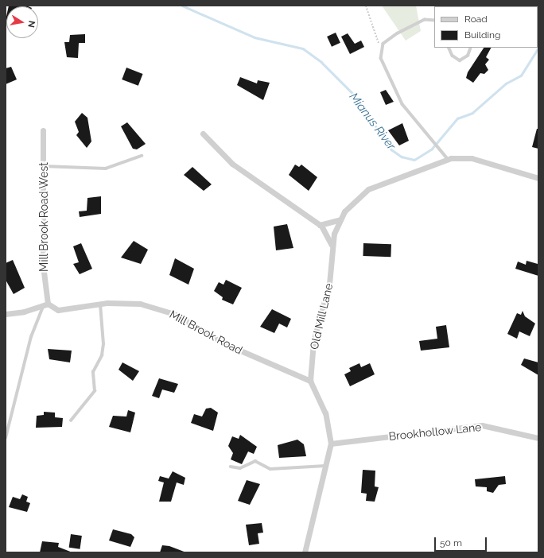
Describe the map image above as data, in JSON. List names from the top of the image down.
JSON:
{
  "streets": {
    "street": [
      "Mill Brook Road West",
      "Old Mill Lane",
      "Mill Brook Road",
      "Brookhollow Lane"
    ]
  },
  "crossings": [
    ["Mill Brook Road West", "Mill Brook Road"],
    ["Old Mill Lane", "Mill Brook Road"]
  ],
  "water": ["Mianus River"],
  "legend": ["Road", "Building"],
  "scale_bar": "50 m",
  "north": "right"
}
